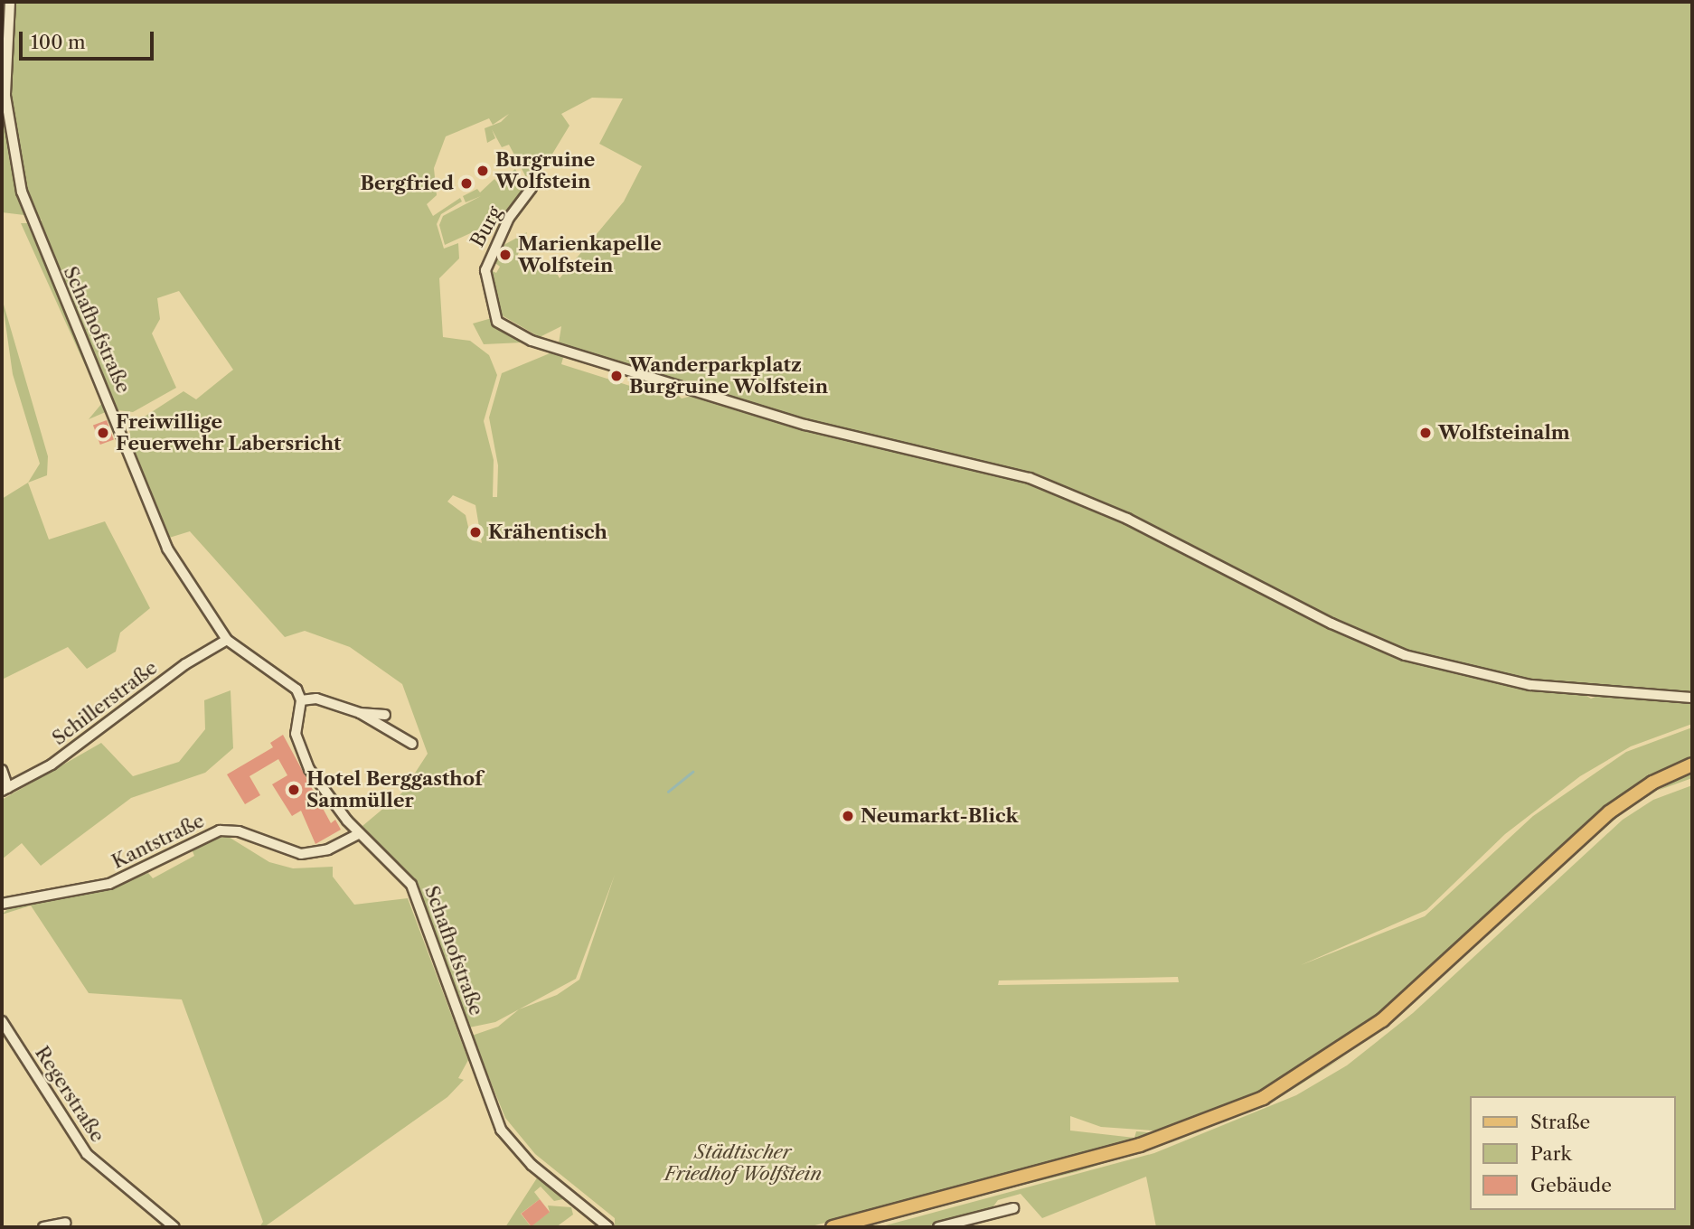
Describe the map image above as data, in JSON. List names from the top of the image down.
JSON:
{
  "streets": {
    "street": [
      "Burg",
      "Schafhofstraße",
      "Schillerstraße",
      "Kantstraße",
      "Regerstraße"
    ]
  },
  "crossings": [
    ["Schafhofstraße", "Schillerstraße"],
    ["Schafhofstraße", "Kantstraße"]
  ],
  "parks": ["Städtischer Friedhof Wolfstein"],
  "places": [
    "Burgruine Wolfstein",
    "Bergfried",
    "Marienkapelle Wolfstein",
    "Wanderparkplatz Burgruine Wolfstein",
    "Freiwillige Feuerwehr Labersricht",
    "Wolfsteinalm",
    "Krähentisch",
    "Hotel Berggasthof Sammüller",
    "Neumarkt-Blick"
  ],
  "legend": ["Straße", "Park", "Gebäude"],
  "scale_bar": "100 m"
}
